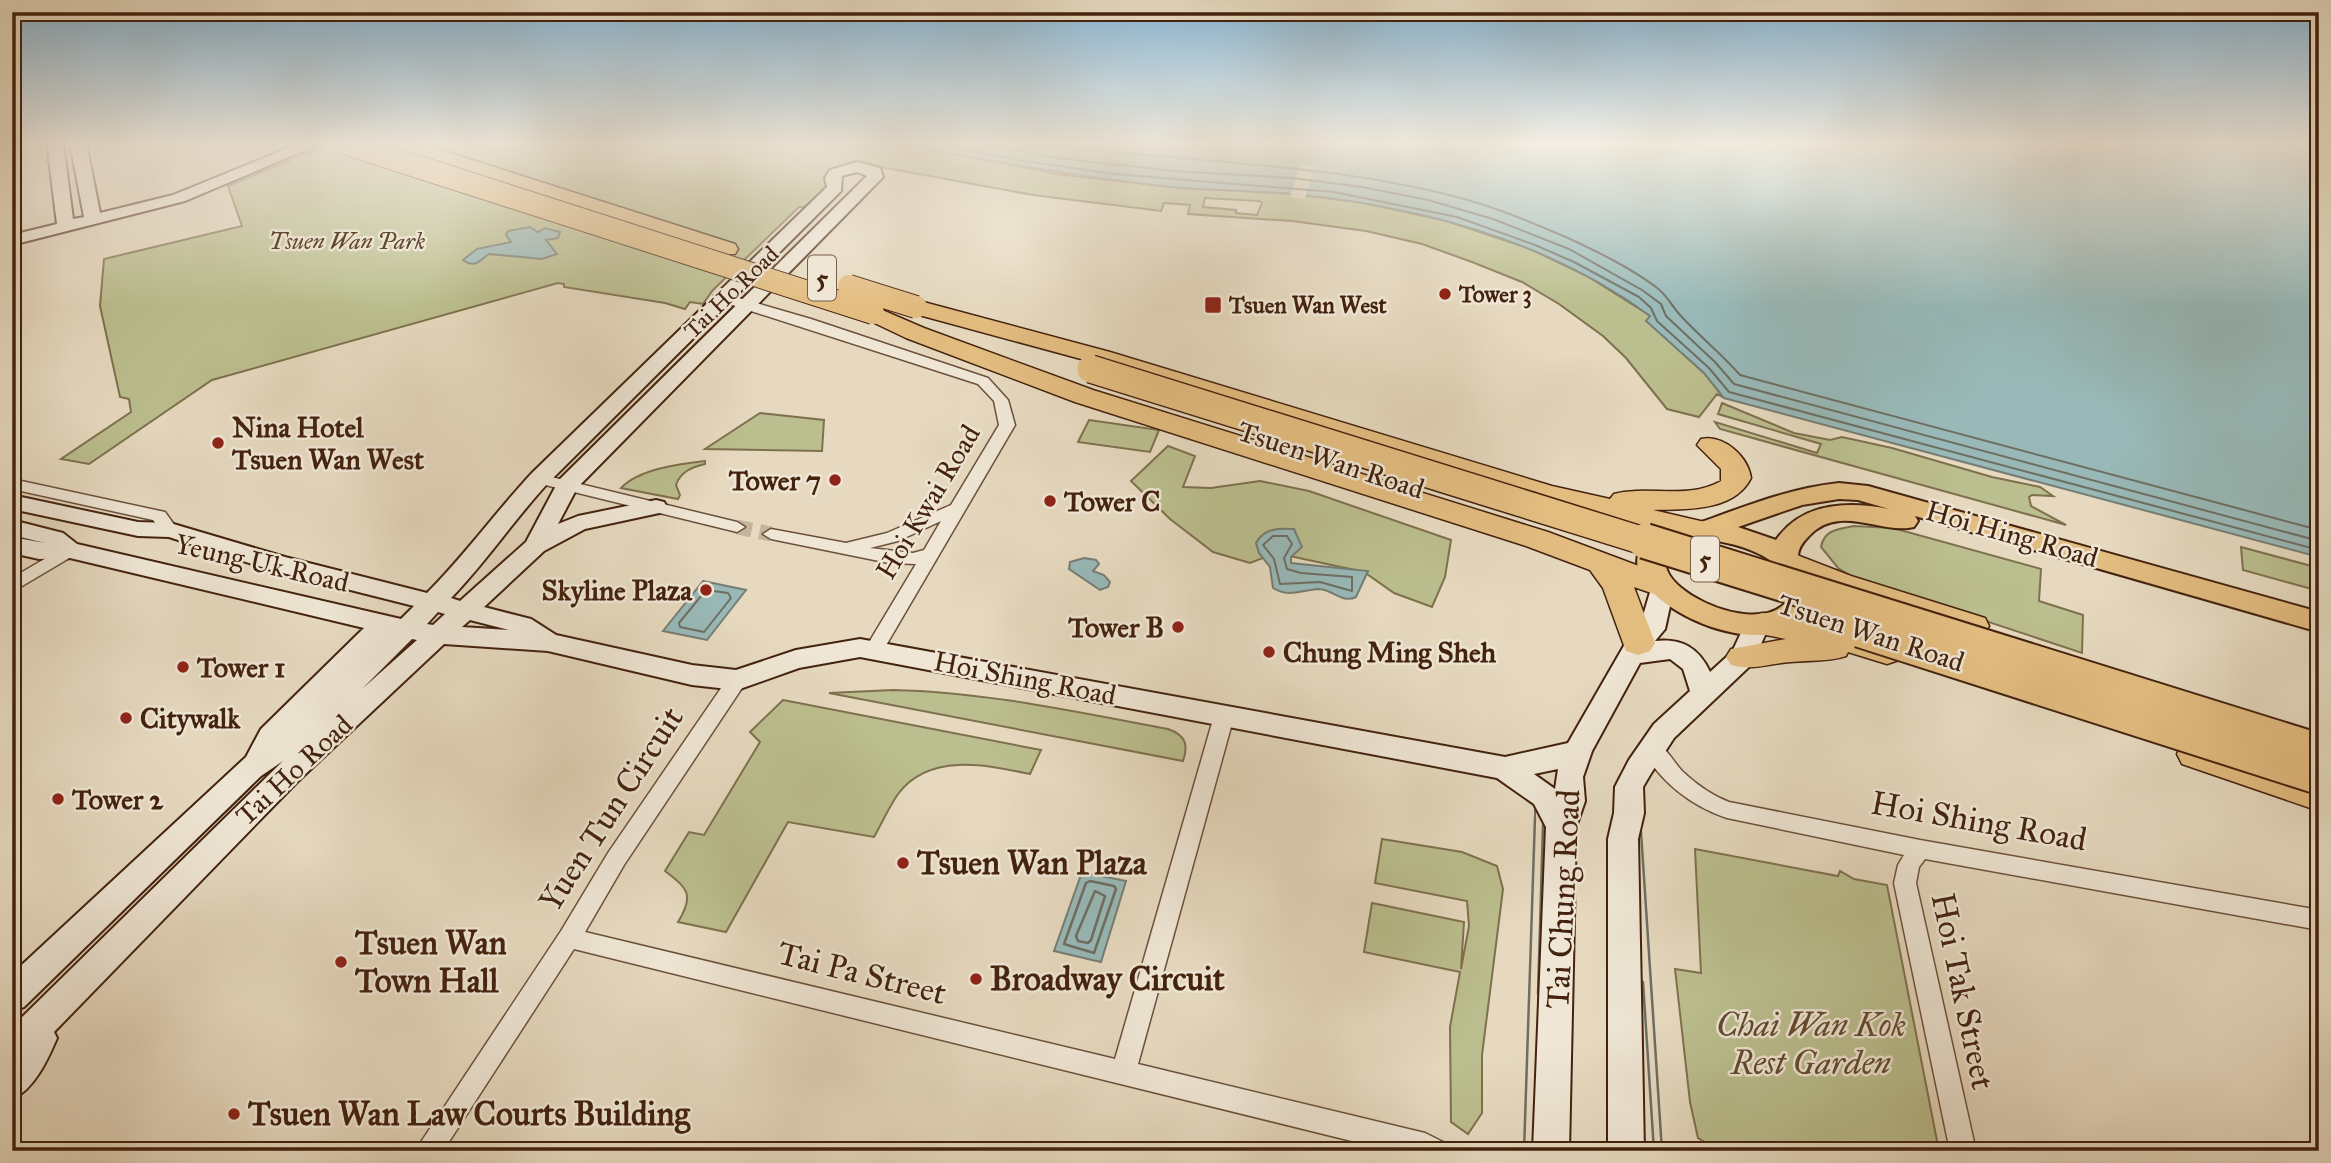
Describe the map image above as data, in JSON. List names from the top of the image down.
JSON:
{
  "streets": {
    "highway": ["5", "Tsuen Wan Road"],
    "main road": [
      "Tai Ho Road",
      "Hoi Hing Road",
      "Yeung Uk Road",
      "Hoi Shing Road",
      "Tai Chung Road"
    ],
    "street": [
      "Hoi Kwai Road",
      "Yuen Tun Circuit",
      "Tai Pa Street",
      "Hoi Tak Street"
    ]
  },
  "crossings": [
    ["Tai Ho Road", "Hoi Kwai Road"],
    ["Tai Ho Road", "Yeung Uk Road"],
    ["Tai Ho Road", "Hoi Shing Road"],
    ["Hoi Kwai Road", "Hoi Shing Road"],
    ["Hoi Hing Road", "Tai Chung Road"],
    ["Yeung Uk Road", "Hoi Shing Road"],
    ["Hoi Shing Road", "Yuen Tun Circuit"],
    ["Hoi Shing Road", "Tai Chung Road"],
    ["Hoi Shing Road", "Hoi Tak Street"],
    ["Yuen Tun Circuit", "Tai Pa Street"]
  ],
  "parks": ["Tsuen Wan Park", "Chai Wan Kok Rest Garden"],
  "places": {
    "other": [
      "Tower 3",
      "Nina Hotel Tsuen Wan West",
      "Tower 7",
      "Tower C",
      "Skyline Plaza",
      "Tower B",
      "Chung Ming Sheh",
      "Tower 1",
      "Citywalk",
      "Tower 2",
      "Tsuen Wan Plaza",
      "Tsuen Wan Town Hall",
      "Broadway Circuit",
      "Tsuen Wan Law Courts Building"
    ],
    "transit": ["Tsuen Wan West"]
  }
}
